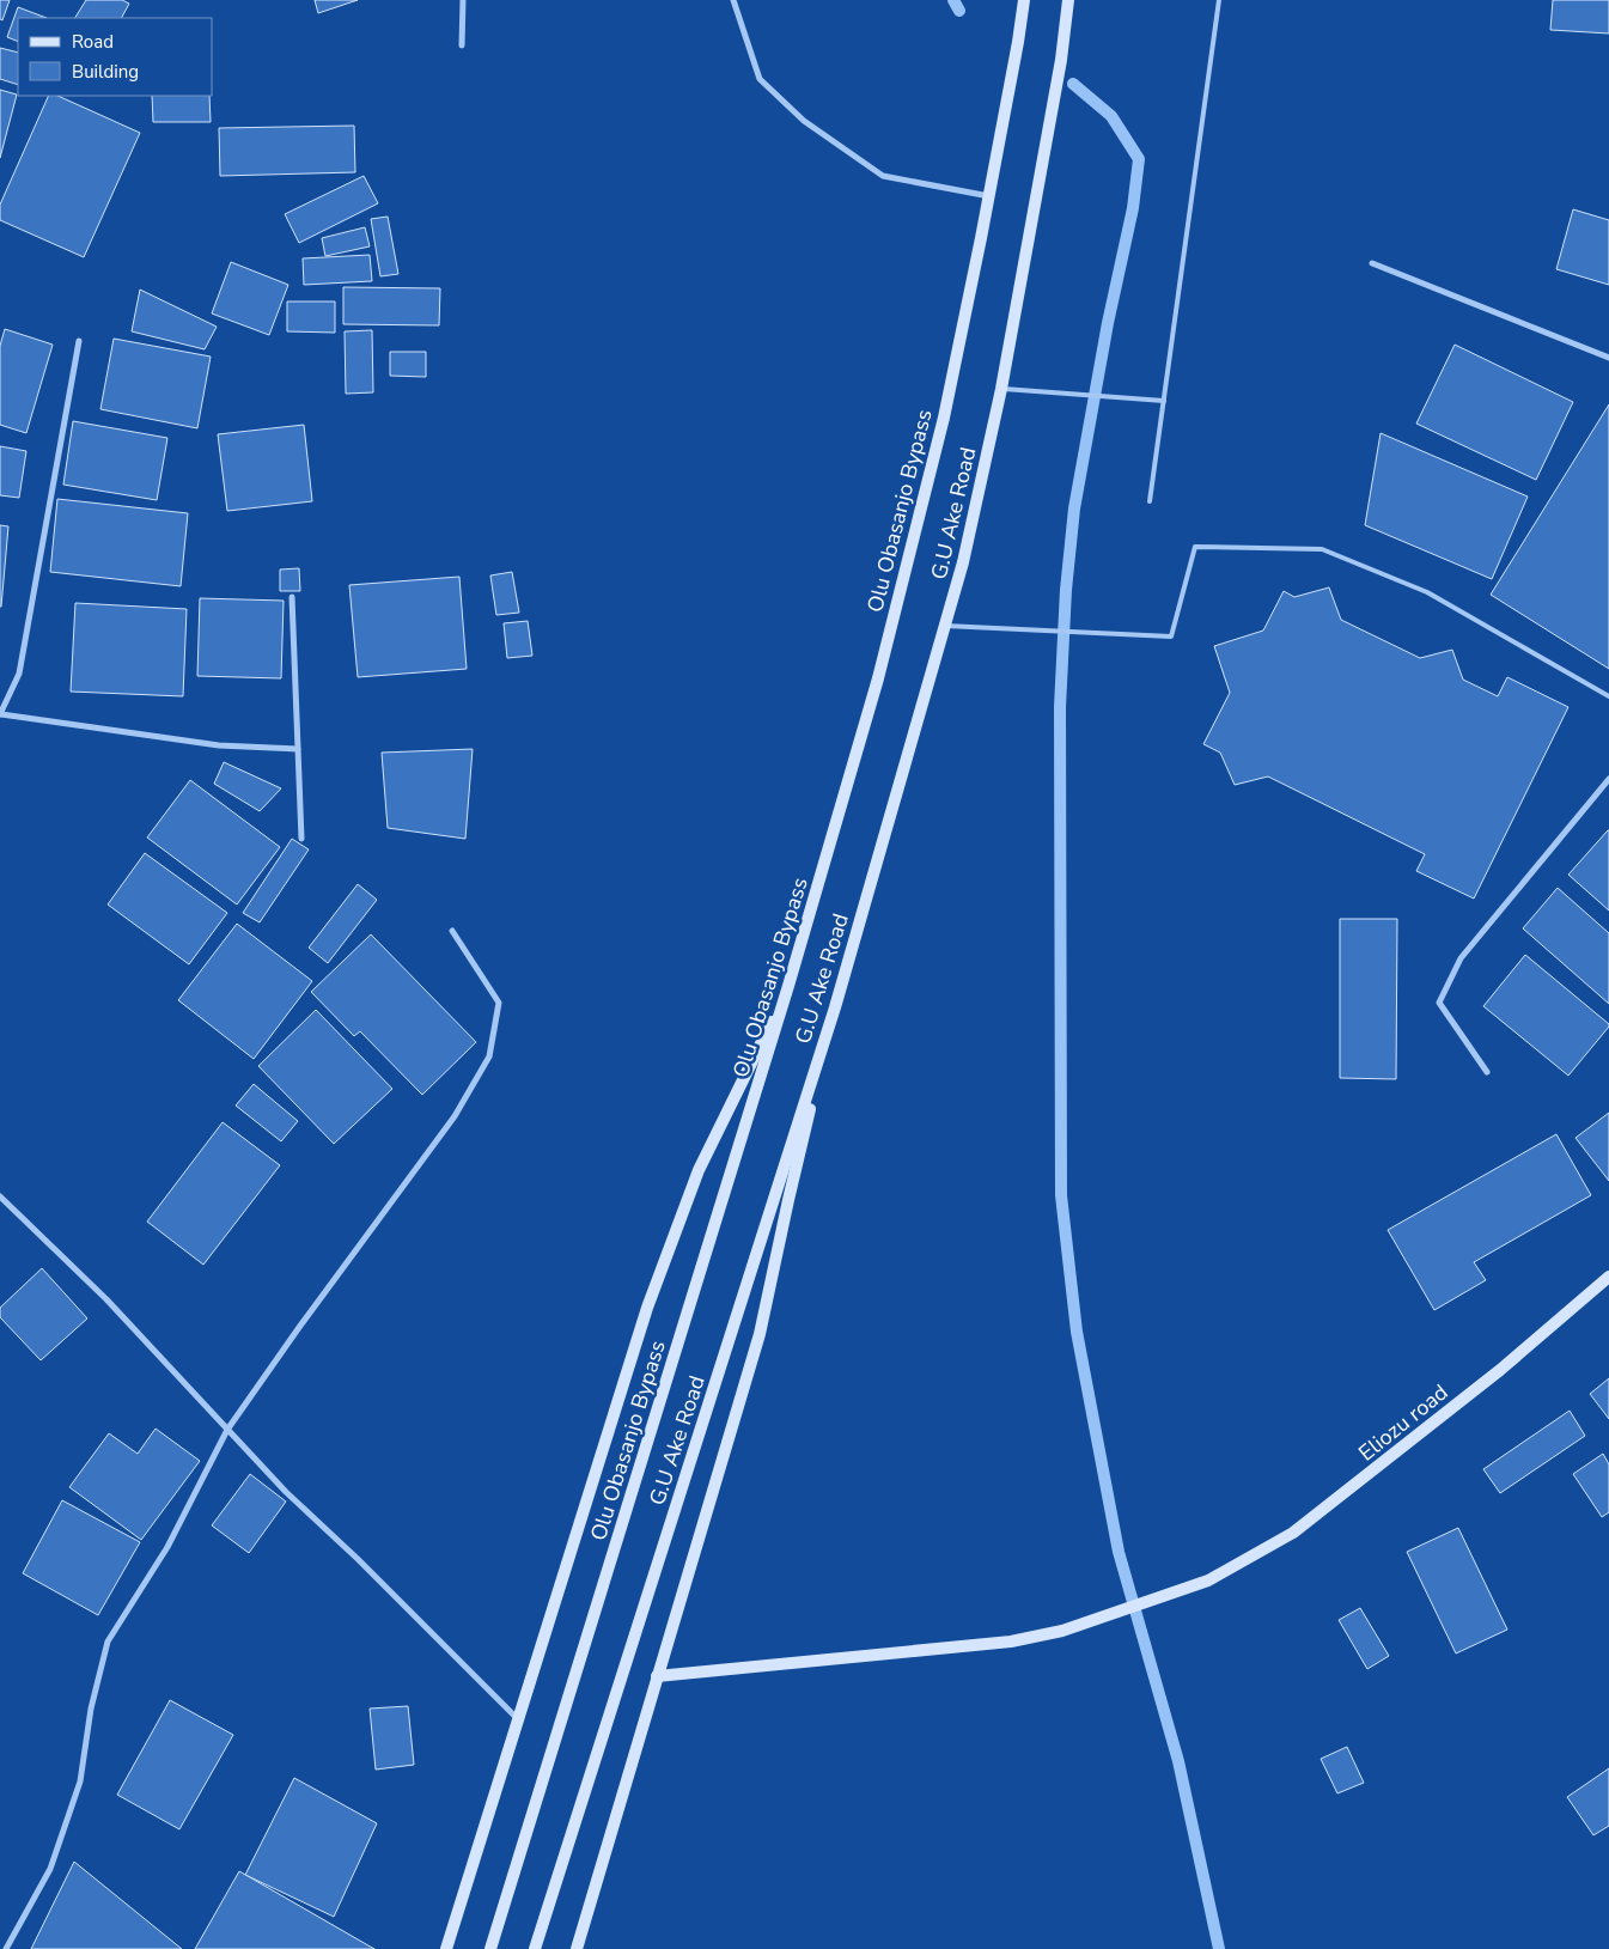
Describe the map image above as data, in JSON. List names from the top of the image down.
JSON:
{
  "streets": {
    "main road": ["Olu Obasanjo Bypass", "G.U Ake Road", "Eliozu road"]
  },
  "legend": ["Road", "Building"]
}
